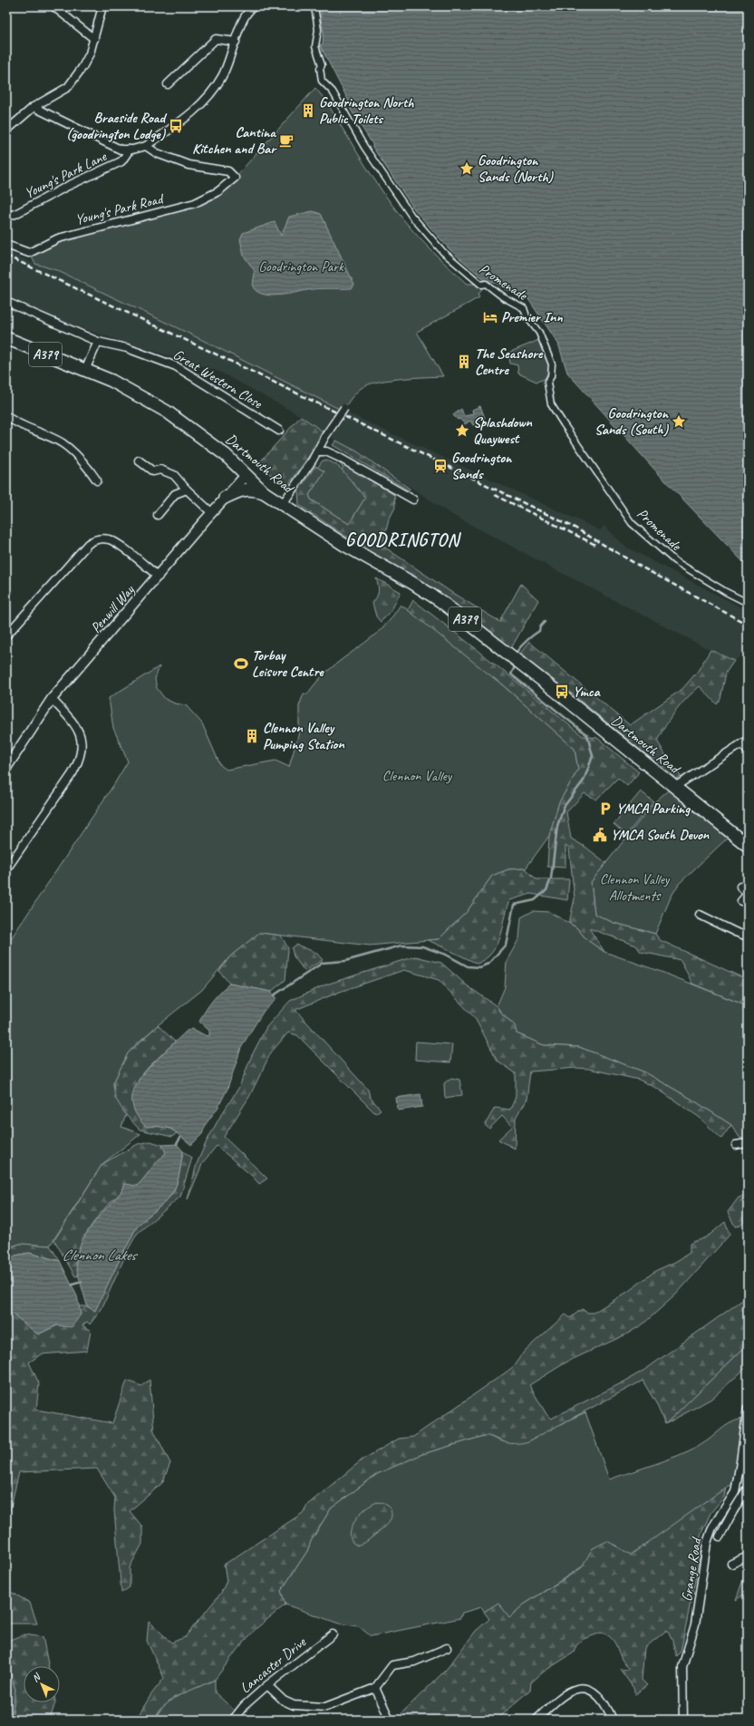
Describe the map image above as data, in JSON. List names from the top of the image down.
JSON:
{
  "streets": {
    "main road": ["A379", "Dartmouth Road"],
    "street": [
      "Young's Park Lane",
      "Young's Park Road",
      "Promenade",
      "Great Western Close",
      "Penwill Way",
      "Grange Road",
      "Lancaster Drive"
    ]
  },
  "crossings": [
    ["A379", "Dartmouth Road"],
    ["A379", "Penwill Way"],
    ["Dartmouth Road", "Penwill Way"]
  ],
  "districts": ["GOODRINGTON"],
  "water": ["Clennon Lakes"],
  "parks": ["Goodrington Park", "Clennon Valley", "Clennon Valley Allotments"],
  "places": {
    "building": ["Goodrington North Public Toilets", "The Seashore Centre", "Clennon Valley Pumping Station"],
    "bus stop": ["Braeside Road (goodrington Lodge)", "Ymca"],
    "cafe": ["Cantina Kitchen and Bar"],
    "place": ["Goodrington Sands (North)", "Goodrington Sands (South)", "Splashdown Quaywest"],
    "hotel": ["Premier Inn"],
    "station": ["Goodrington Sands"],
    "sports": ["Torbay Leisure Centre"],
    "parking": ["YMCA Parking"],
    "public building": ["YMCA South Devon"]
  },
  "north": "top left"
}
